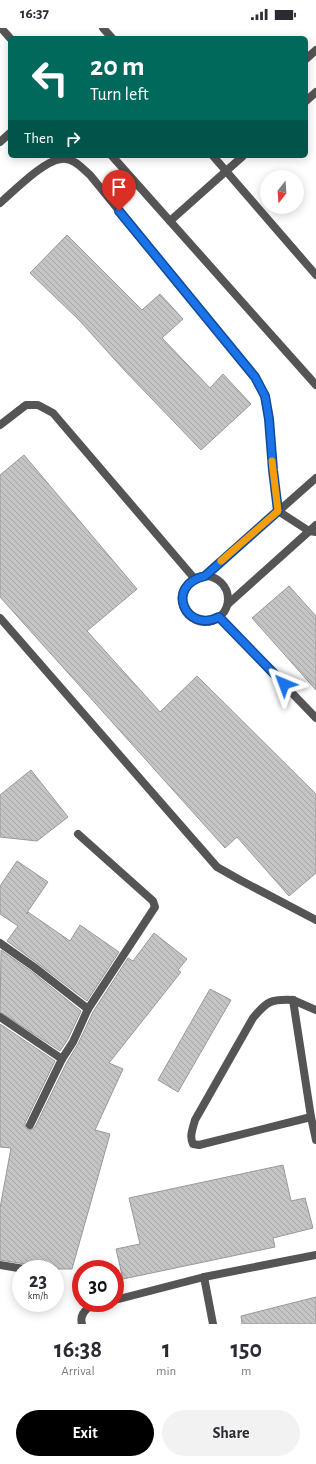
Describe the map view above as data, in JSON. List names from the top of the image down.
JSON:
{
  "north": "bottom",
  "page": {
    "status": "16:37",
    "turn": ["20 m", "Turn left"],
    "then": "Then",
    "speed": "23 km/h",
    "limit": "30",
    "eta": [
      "16:38",
      "Arrival",
      "1",
      "min",
      "150",
      "m"
    ],
    "buttons": ["Exit", "Share"]
  }
}
